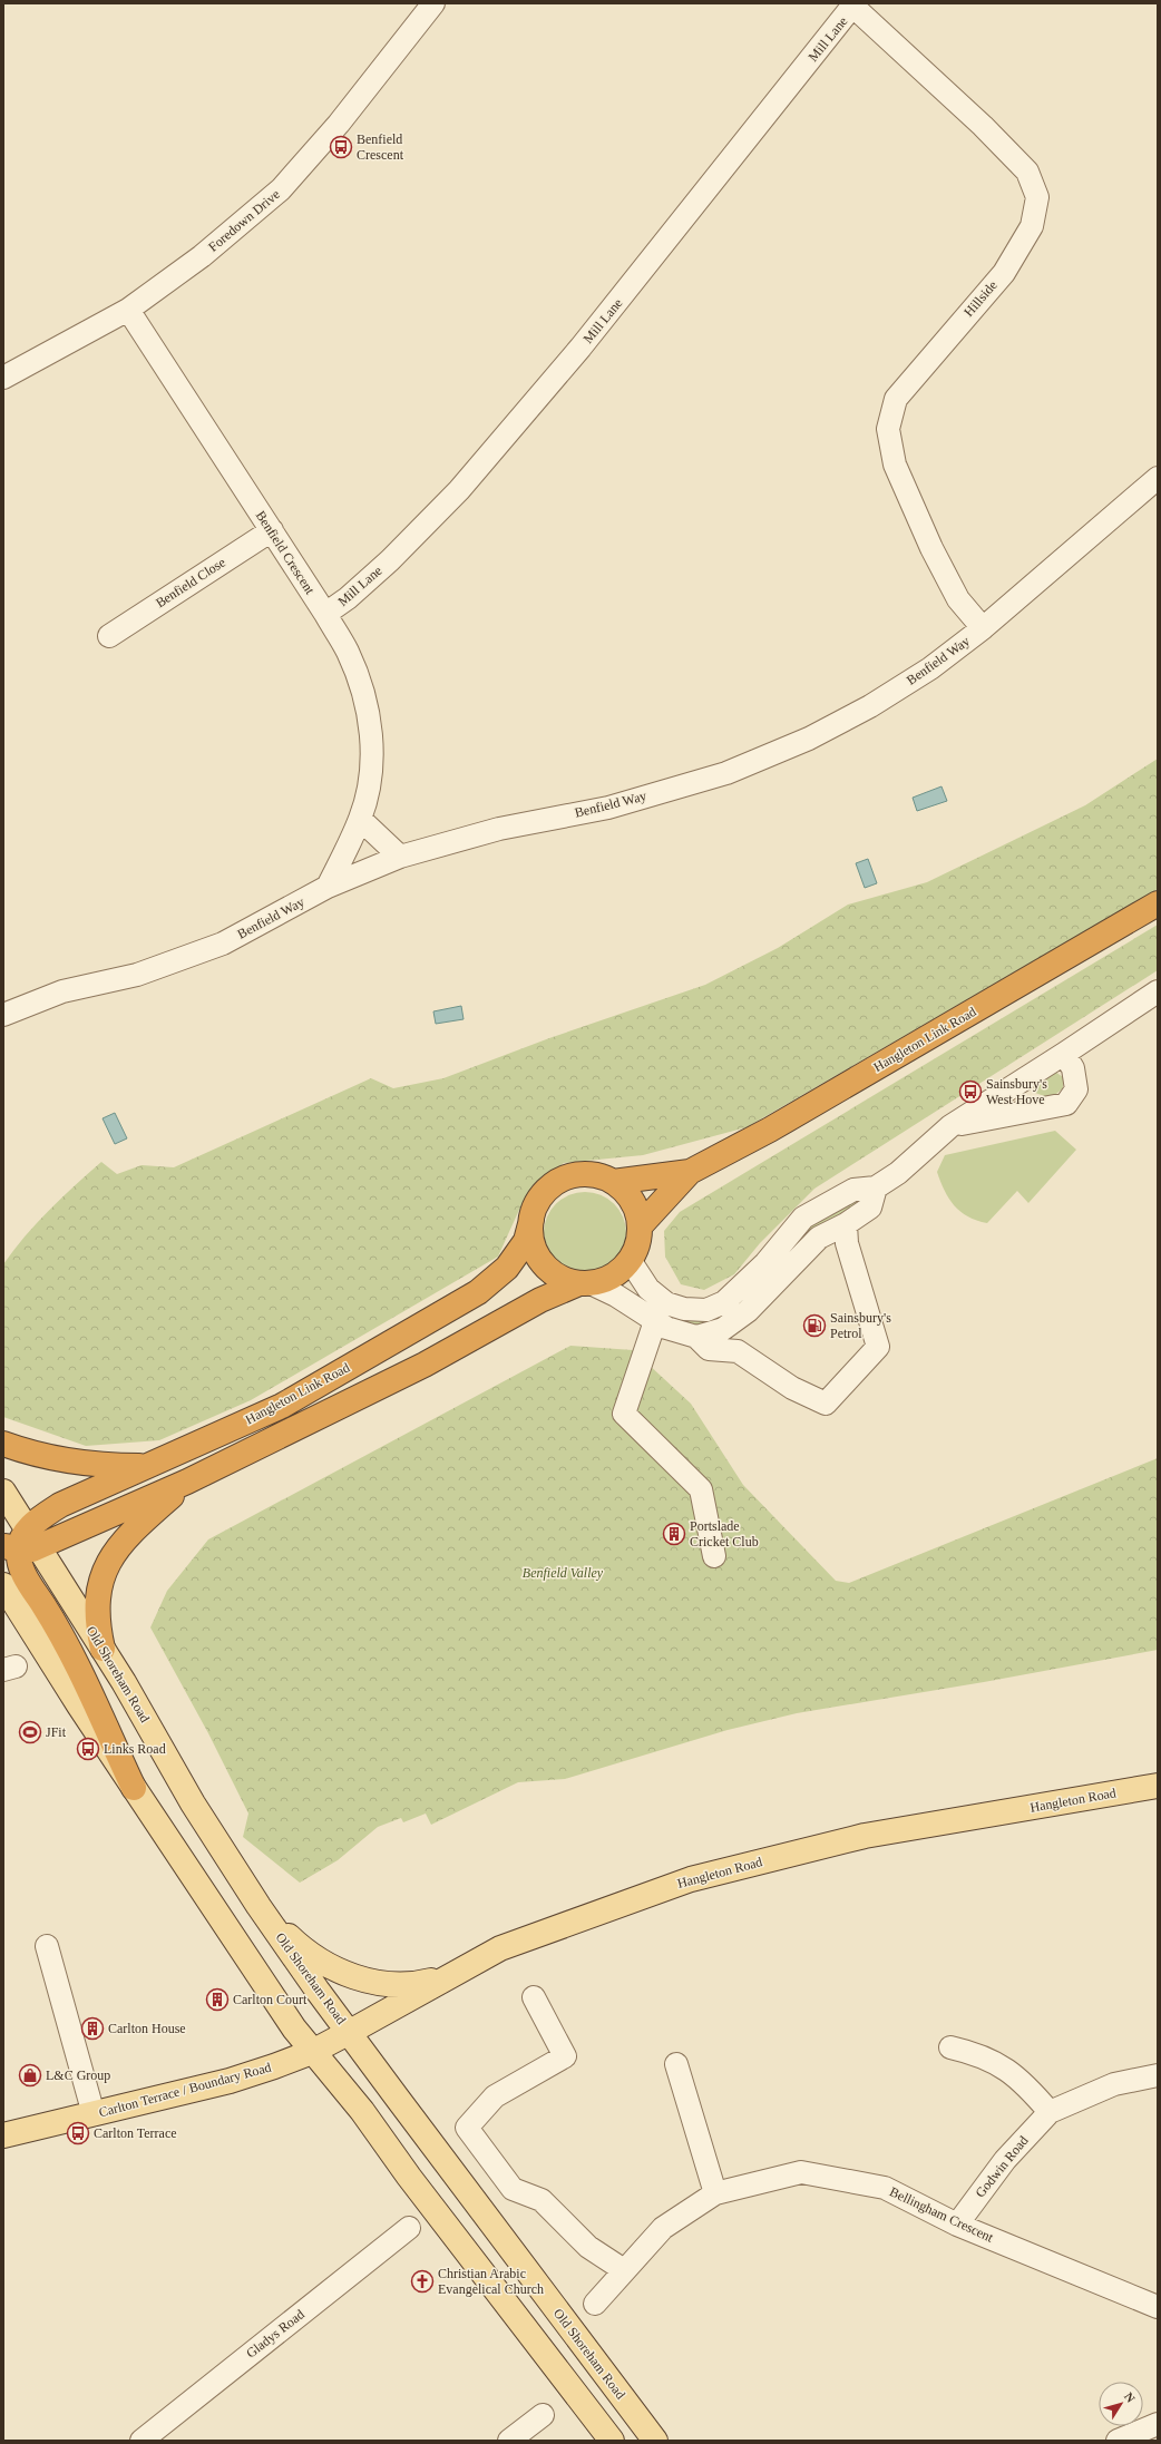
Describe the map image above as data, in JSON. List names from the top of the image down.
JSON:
{
  "streets": {
    "highway": ["Hangleton Link Road"],
    "main road": ["Old Shoreham Road", "Hangleton Road", "Carlton Terrace / Boundary Road"],
    "street": [
      "Mill Lane",
      "Foredown Drive",
      "Hillside",
      "Benfield Crescent",
      "Benfield Close",
      "Benfield Way",
      "Godwin Road",
      "Bellingham Crescent",
      "Gladys Road"
    ]
  },
  "crossings": [
    ["Mill Lane", "Hillside"],
    ["Mill Lane", "Benfield Crescent"],
    ["Foredown Drive", "Benfield Crescent"],
    ["Hillside", "Benfield Way"],
    ["Benfield Crescent", "Benfield Close"],
    ["Benfield Crescent", "Benfield Way"],
    ["Hangleton Link Road", "Old Shoreham Road"],
    ["Old Shoreham Road", "Hangleton Road"],
    ["Hangleton Road", "Carlton Terrace / Boundary Road"],
    ["Godwin Road", "Bellingham Crescent"]
  ],
  "parks": ["Benfield Valley"],
  "places": {
    "bus stop": [
      "Benfield Crescent",
      "Sainsbury's West Hove",
      "Links Road",
      "Carlton Terrace"
    ],
    "fuel station": ["Sainsbury's Petrol"],
    "building": ["Portslade Cricket Club", "Carlton Court", "Carlton House"],
    "sports": ["JFit"],
    "shop": ["L&C Group"],
    "church": ["Christian Arabic Evangelical Church"]
  },
  "north": "top right"
}
